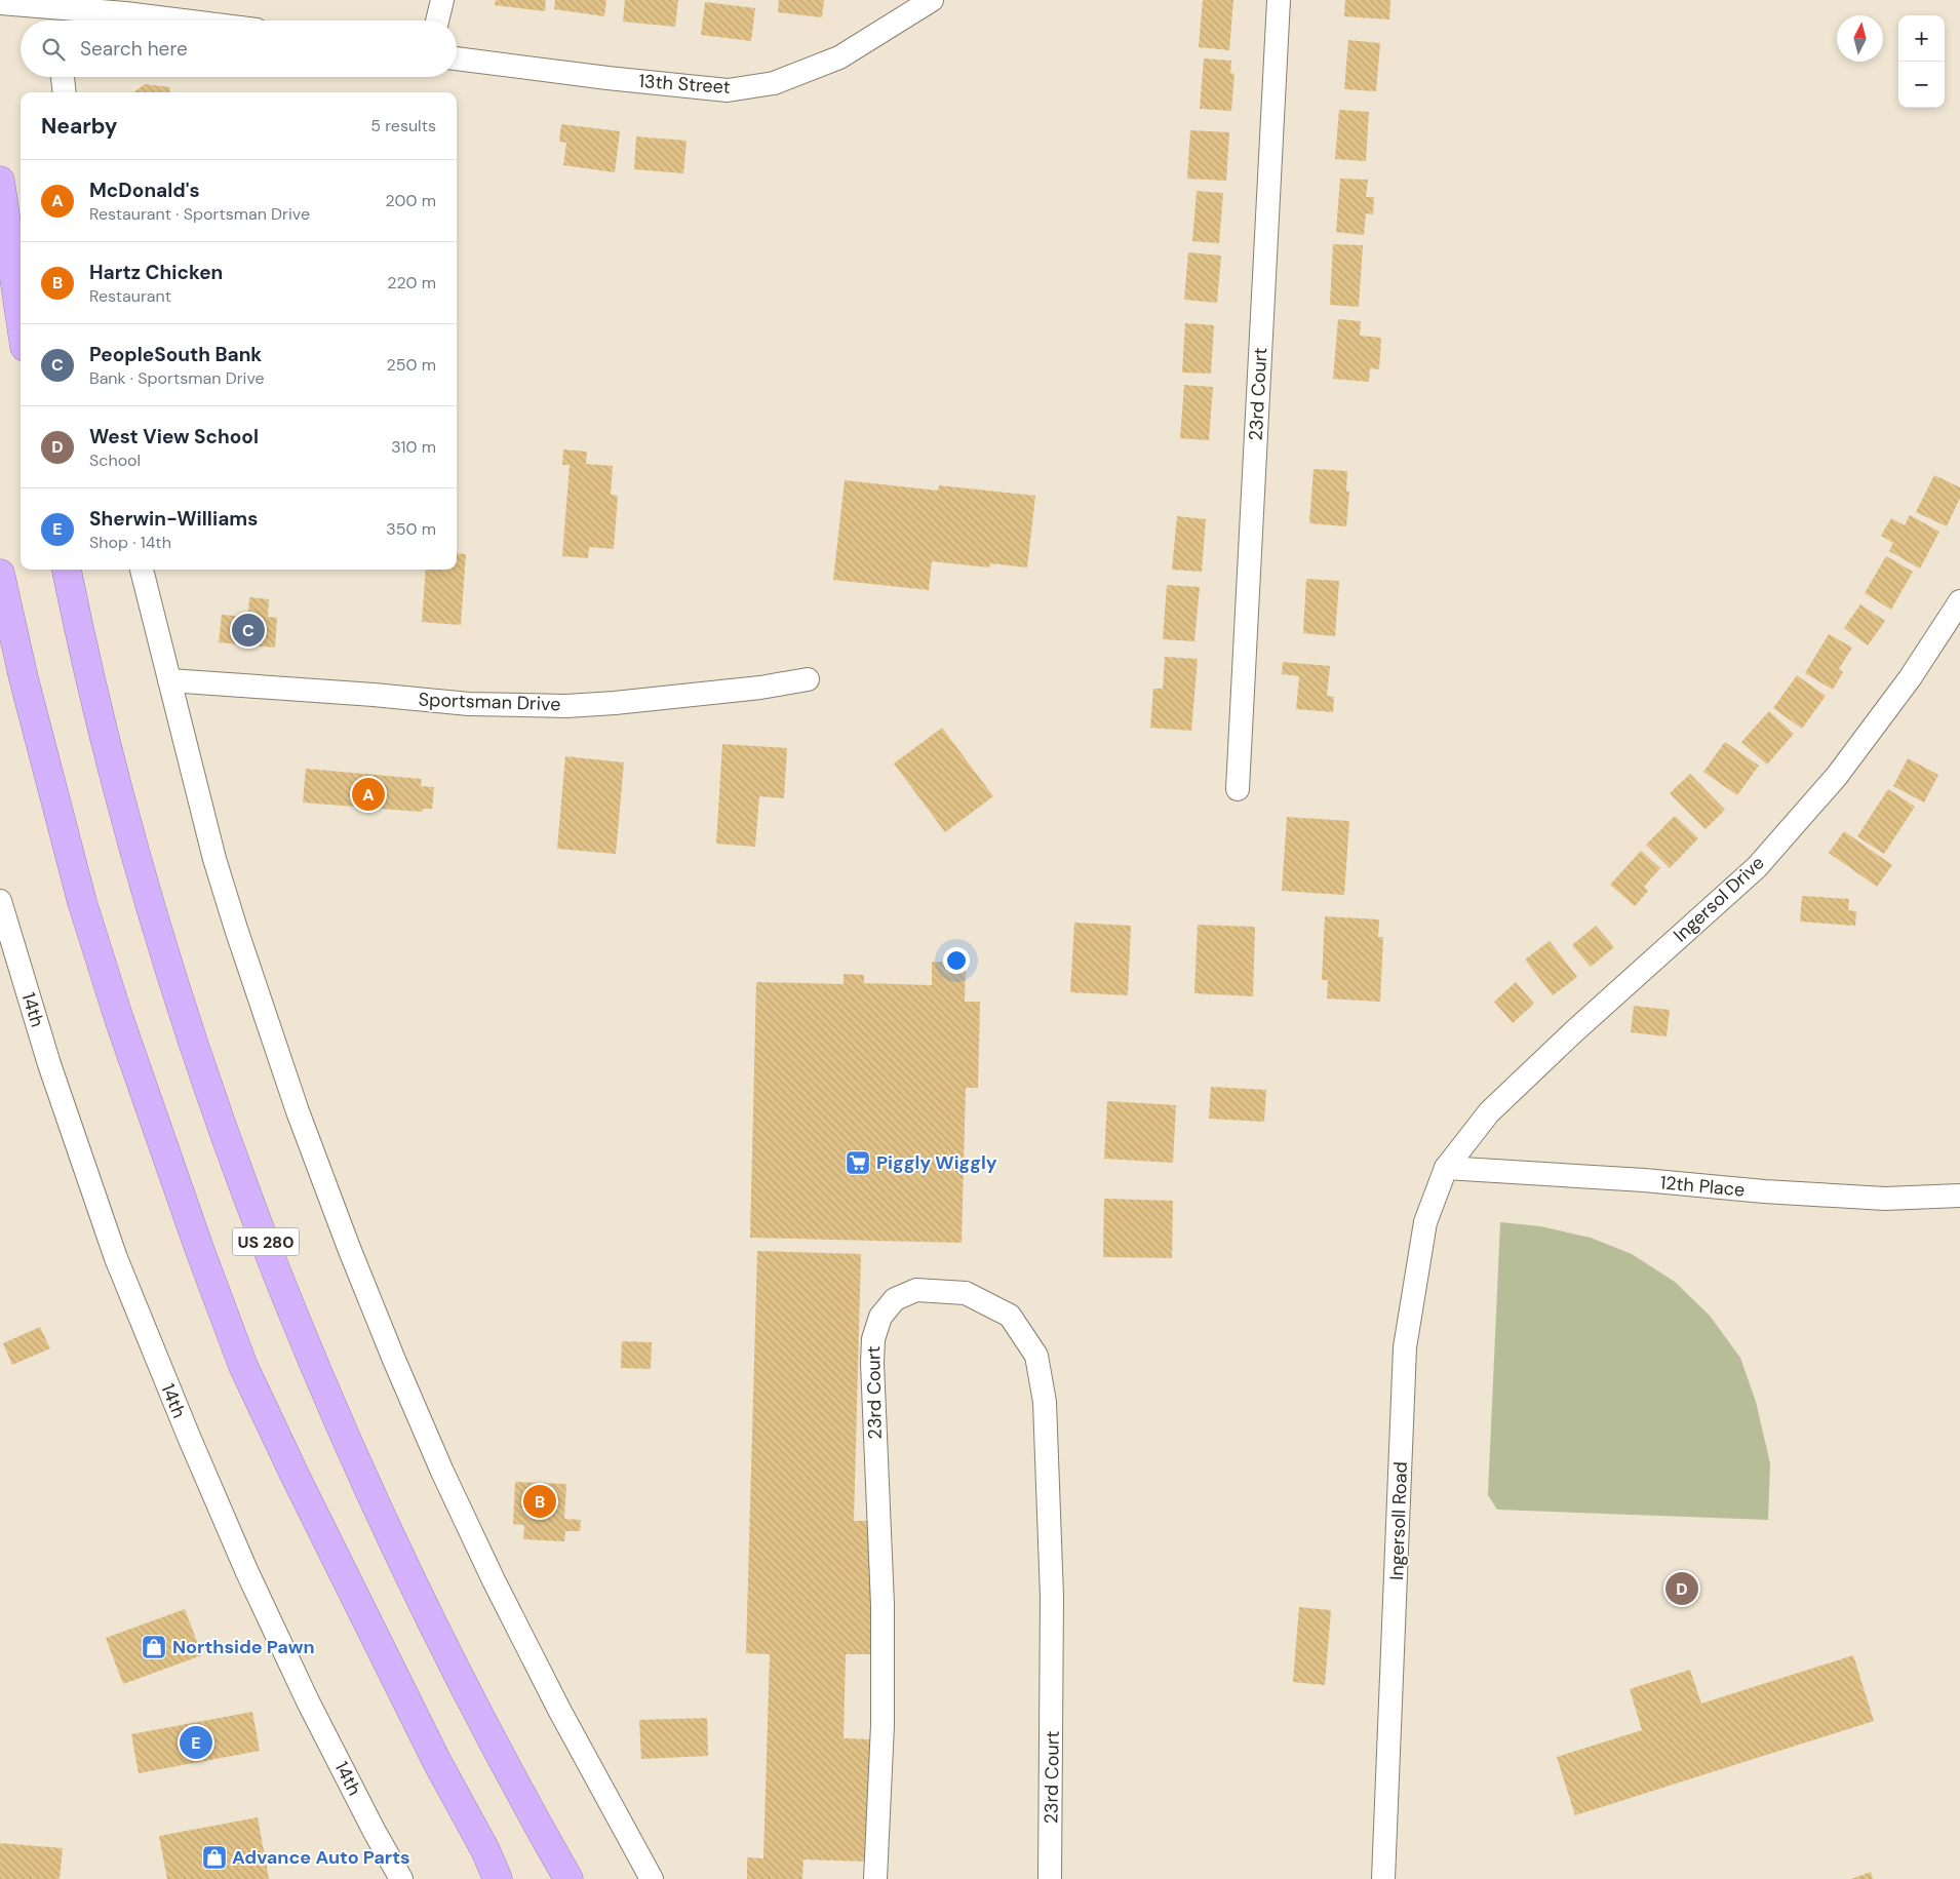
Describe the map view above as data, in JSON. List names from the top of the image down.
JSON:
{
  "streets": {
    "highway": ["US 280"],
    "street": [
      "13th Street",
      "23rd Court",
      "Sportsman Drive",
      "Ingersol Drive",
      "14th",
      "12th Place",
      "Ingersoll Road"
    ]
  },
  "crossings": [
    ["Ingersol Drive", "12th Place"],
    ["Ingersol Drive", "Ingersoll Road"],
    ["12th Place", "Ingersoll Road"]
  ],
  "places": {
    "supermarket": ["Piggly Wiggly"],
    "shop": ["Northside Pawn", "Advance Auto Parts"]
  },
  "north": "top",
  "page": {
    "map_buttons": ["+", "−"],
    "search": "Search here",
    "heading": ["Nearby", "5 results"],
    "list": [
      {
        "mark": "A",
        "name": "McDonald's",
        "note": "Restaurant · Sportsman Drive",
        "value": "200 m"
      },
      {
        "mark": "B",
        "name": "Hartz Chicken",
        "note": "Restaurant",
        "value": "220 m"
      },
      {
        "mark": "C",
        "name": "PeopleSouth Bank",
        "note": "Bank · Sportsman Drive",
        "value": "250 m"
      },
      {
        "mark": "D",
        "name": "West View School",
        "note": "School",
        "value": "310 m"
      },
      {
        "mark": "E",
        "name": "Sherwin-Williams",
        "note": "Shop · 14th",
        "value": "350 m"
      }
    ],
    "pins": [
      "C",
      "A",
      "B",
      "D",
      "E"
    ]
  }
}
